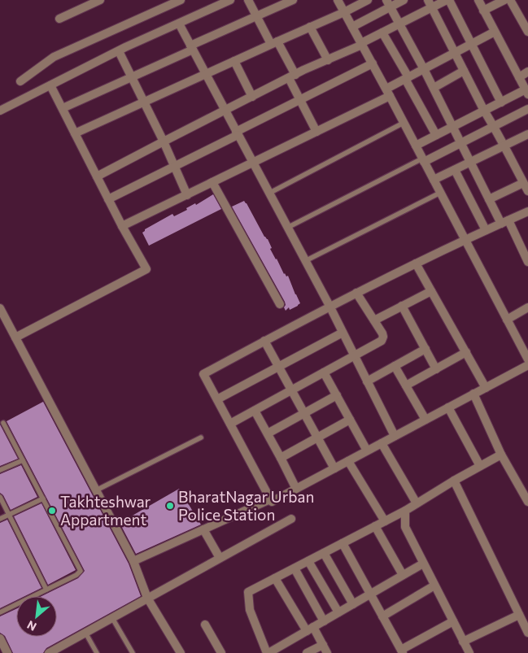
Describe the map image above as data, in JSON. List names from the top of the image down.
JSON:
{
  "places": ["BharatNagar Urban Police Station", "Takhteshwar Appartment"],
  "north": "bottom left"
}
